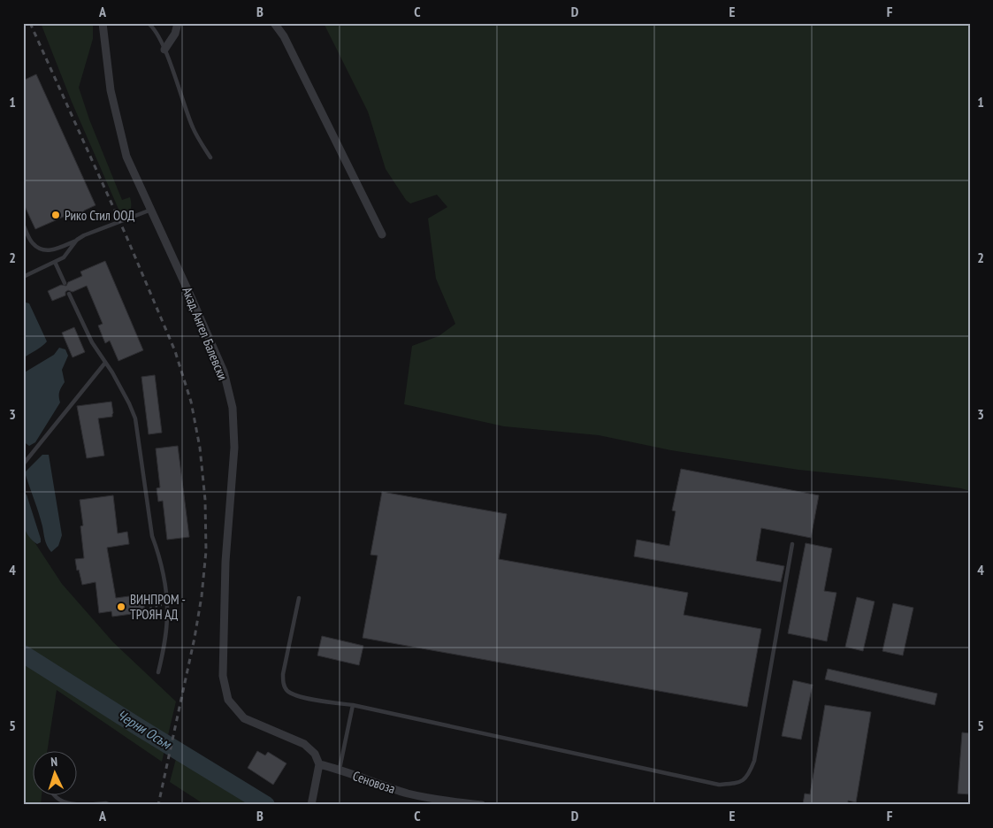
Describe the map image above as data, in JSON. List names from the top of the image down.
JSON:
{
  "streets": {
    "street": ["Акад. Ангел Балевски", "Сеновоза"]
  },
  "crossings": [
    ["Акад. Ангел Балевски", "Сеновоза"]
  ],
  "water": ["Черни Осъм"],
  "places": ["Рико Стил ООД", "ВИНПРОМ - ТРОЯН АД"],
  "north": "top",
  "grid": {
    "columns": [
      "A",
      "B",
      "C",
      "D",
      "E",
      "F"
    ],
    "rows": [
      "1",
      "2",
      "3",
      "4",
      "5"
    ]
  }
}
